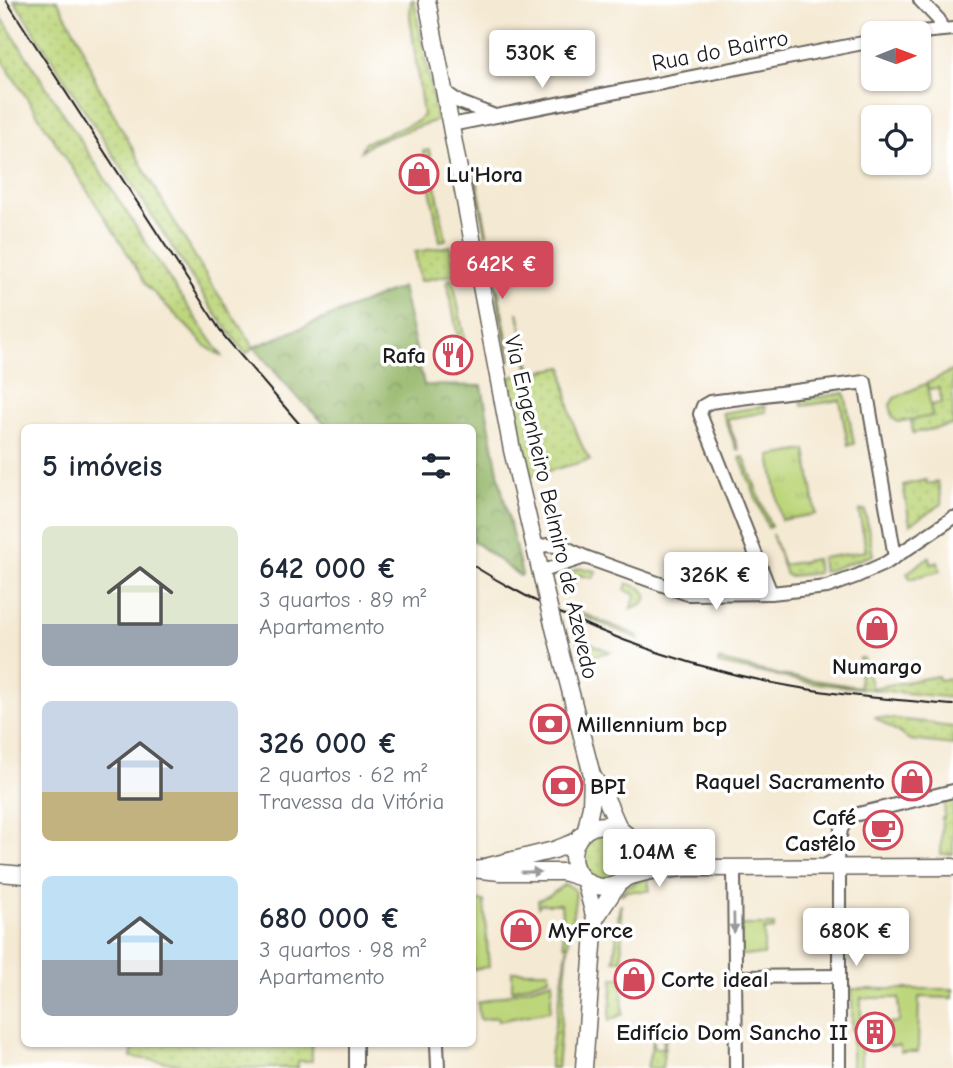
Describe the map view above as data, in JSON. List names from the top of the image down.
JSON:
{
  "streets": {
    "main road": ["Via Engenheiro Belmiro de Azevedo"],
    "street": ["Rua do Bairro"]
  },
  "crossings": [
    ["Rua do Bairro", "Via Engenheiro Belmiro de Azevedo"]
  ],
  "places": {
    "shop": [
      "Lu'Hora",
      "Numargo",
      "Raquel Sacramento",
      "MyForce",
      "Corte ideal"
    ],
    "restaurant": ["Rafa"],
    "bank": ["Millennium bcp", "BPI"],
    "cafe": ["Café Castêlo"],
    "building": ["Edifício Dom Sancho II"]
  },
  "north": "right",
  "page": {
    "price": [
      "530K €",
      "642K €",
      "326K €",
      "1.04M €",
      "680K €"
    ],
    "heading": "5 imóveis",
    "list": [
      {
        "name": "642 000 €",
        "note": "3 quartos · 89 m² · Apartamento"
      },
      {
        "name": "326 000 €",
        "note": "2 quartos · 62 m² · Travessa da Vitória"
      },
      {
        "name": "680 000 €",
        "note": "3 quartos · 98 m² · Apartamento"
      }
    ]
  }
}
